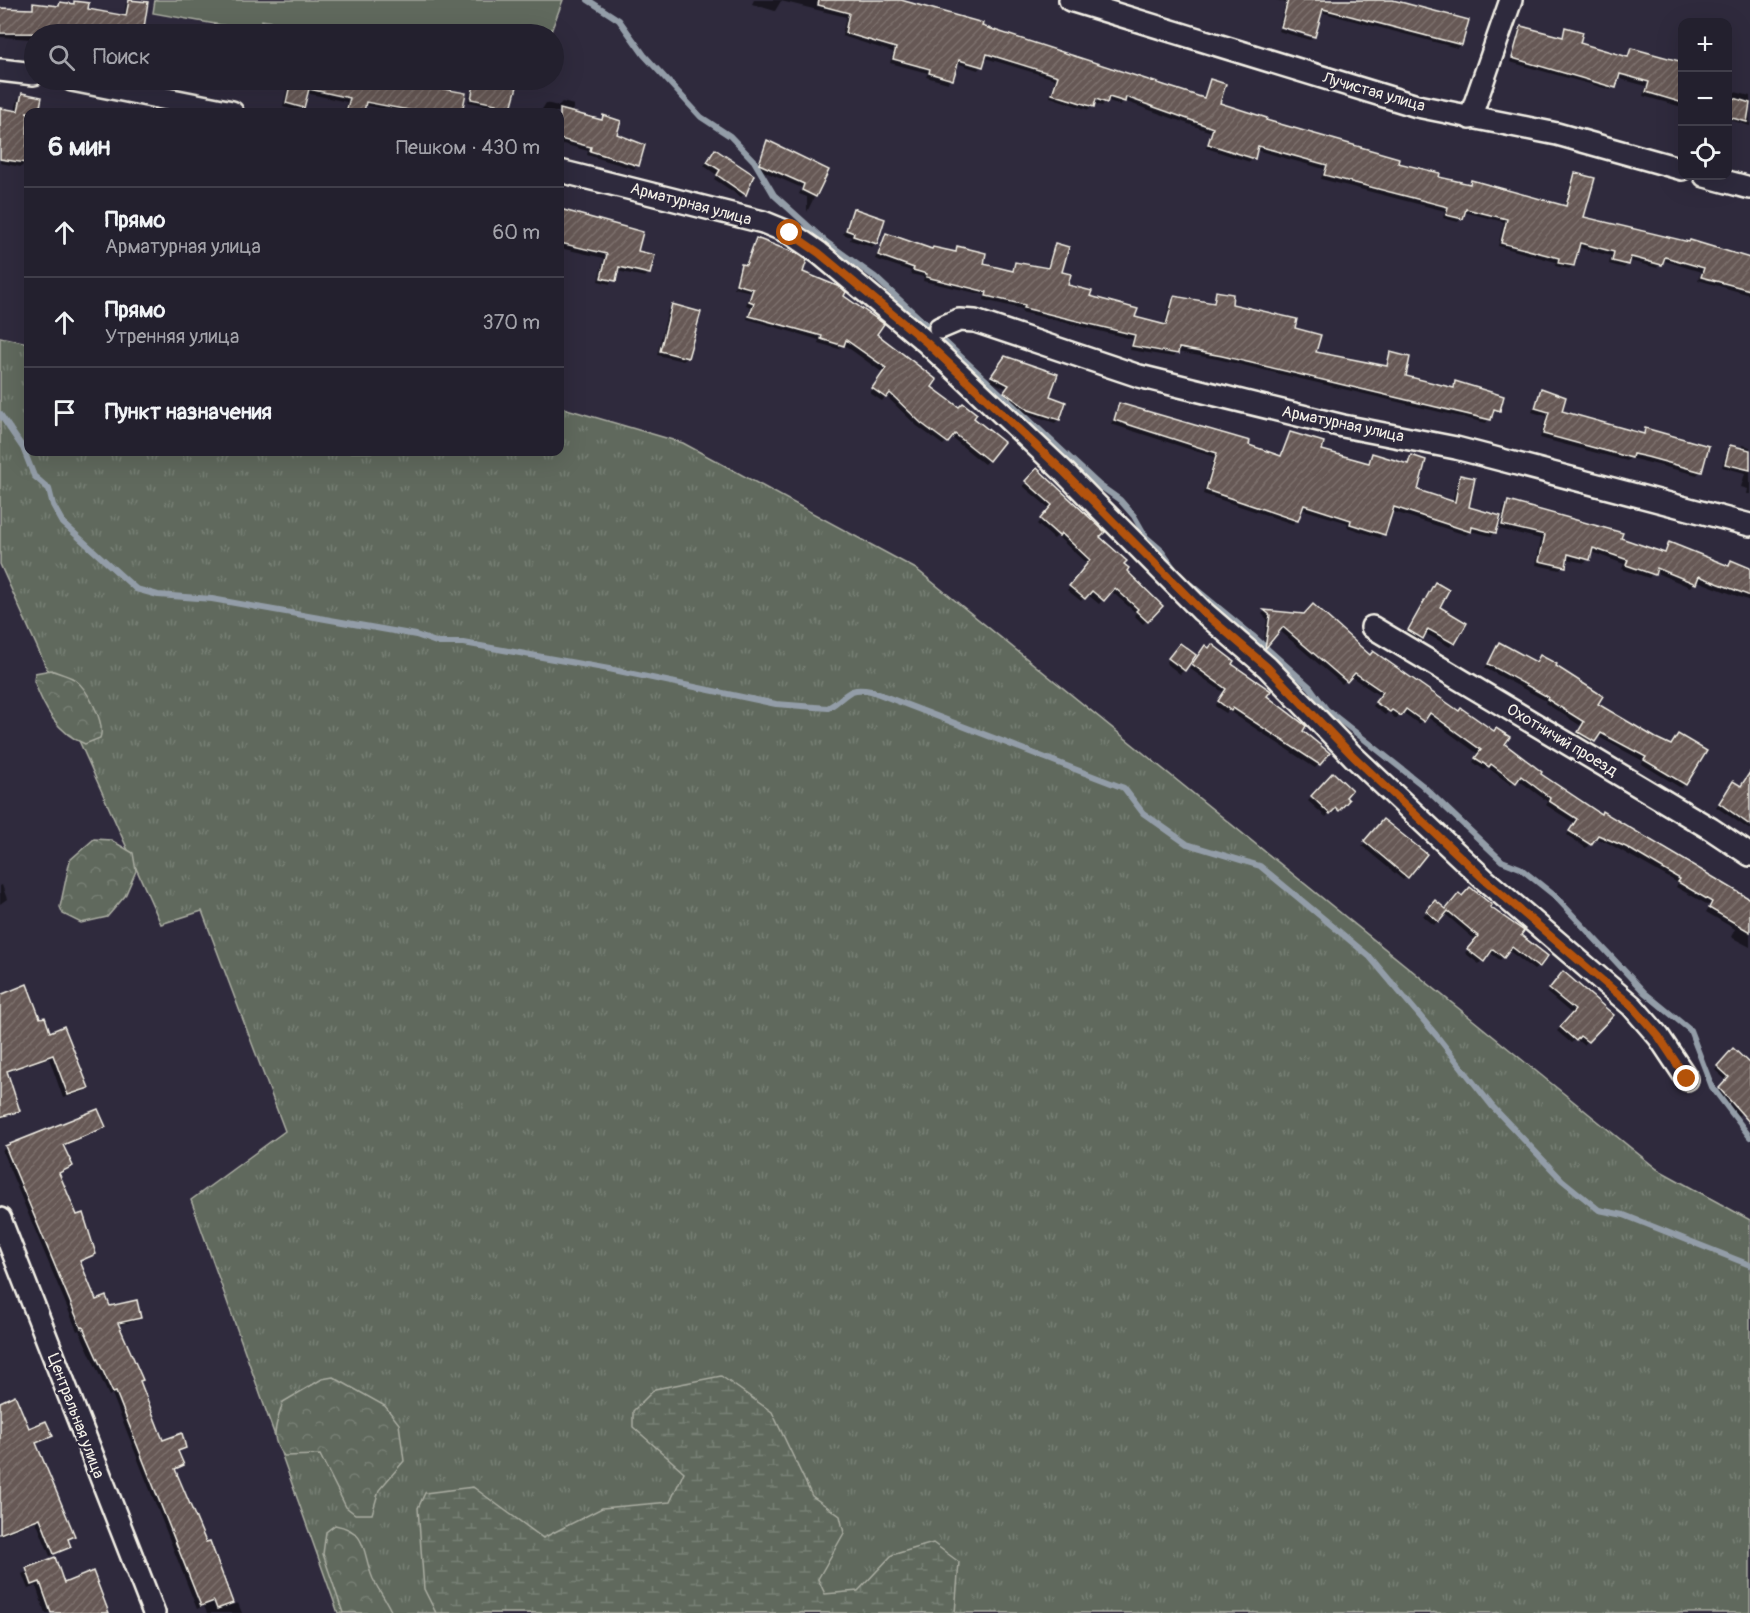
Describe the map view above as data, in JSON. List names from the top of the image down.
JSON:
{
  "streets": {
    "street": [
      "Лучистая улица",
      "Арматурная улица",
      "Охотничий проезд",
      "Центральная улица"
    ]
  },
  "page": {
    "map_buttons": ["+", "−"],
    "search": "Поиск",
    "heading": ["6 мин", "Пешком · 430 m"],
    "list": [
      ["Прямо", "Арматурная улица", "60 m"],
      ["Прямо", "Утренняя улица", "370 m"],
      "Пункт назначения"
    ]
  }
}
